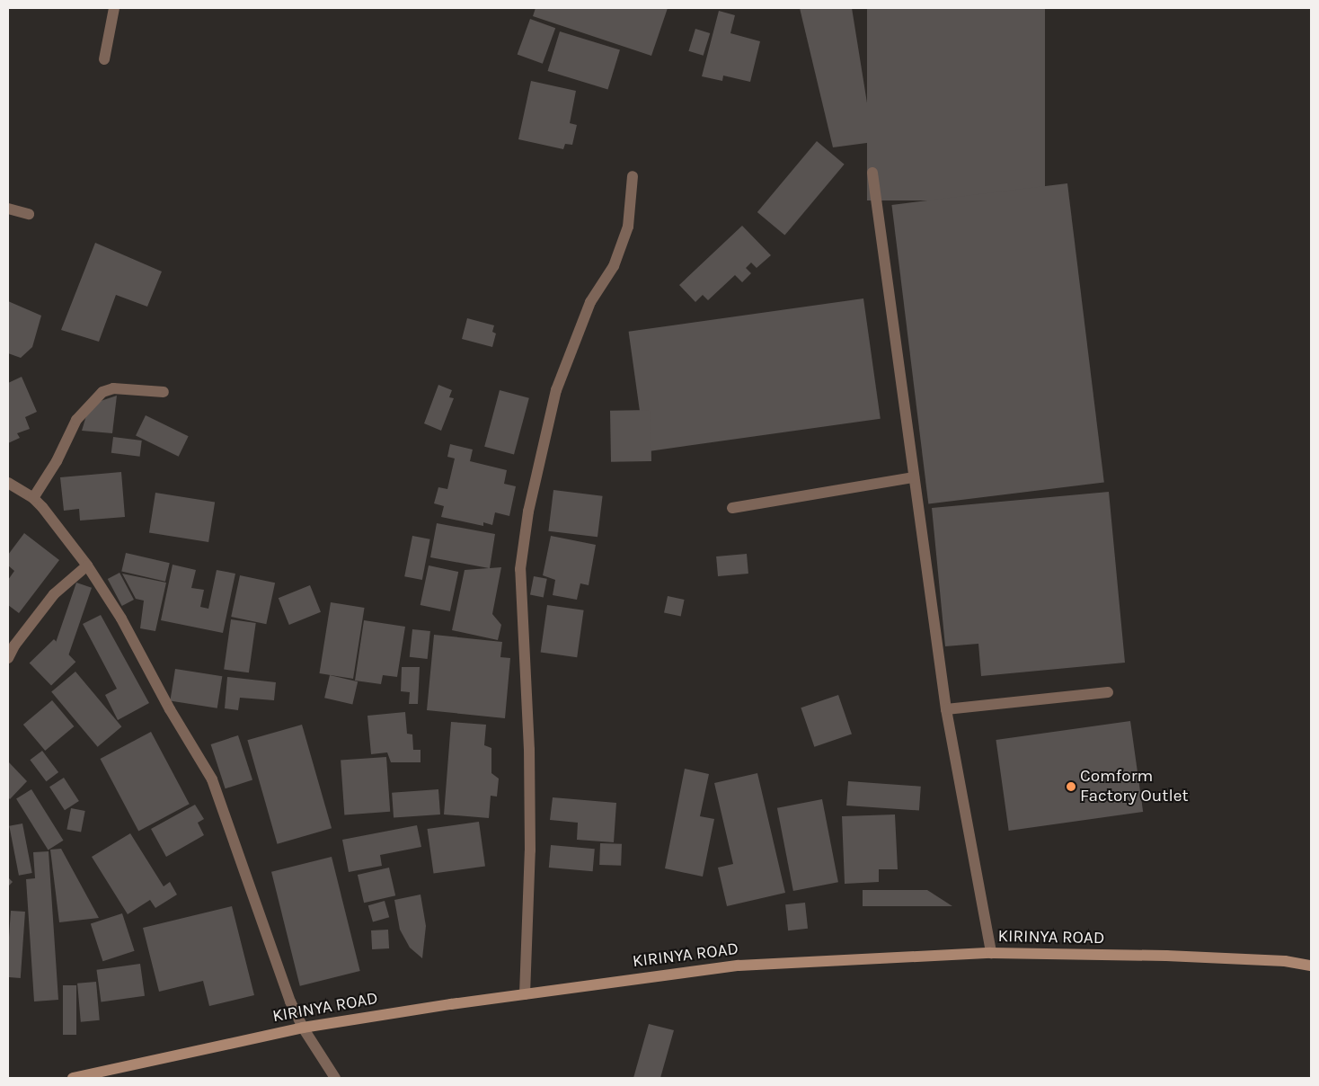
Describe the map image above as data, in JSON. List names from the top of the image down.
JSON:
{
  "streets": {
    "main road": ["KIRINYA ROAD"]
  },
  "places": ["Comform Factory Outlet"]
}
